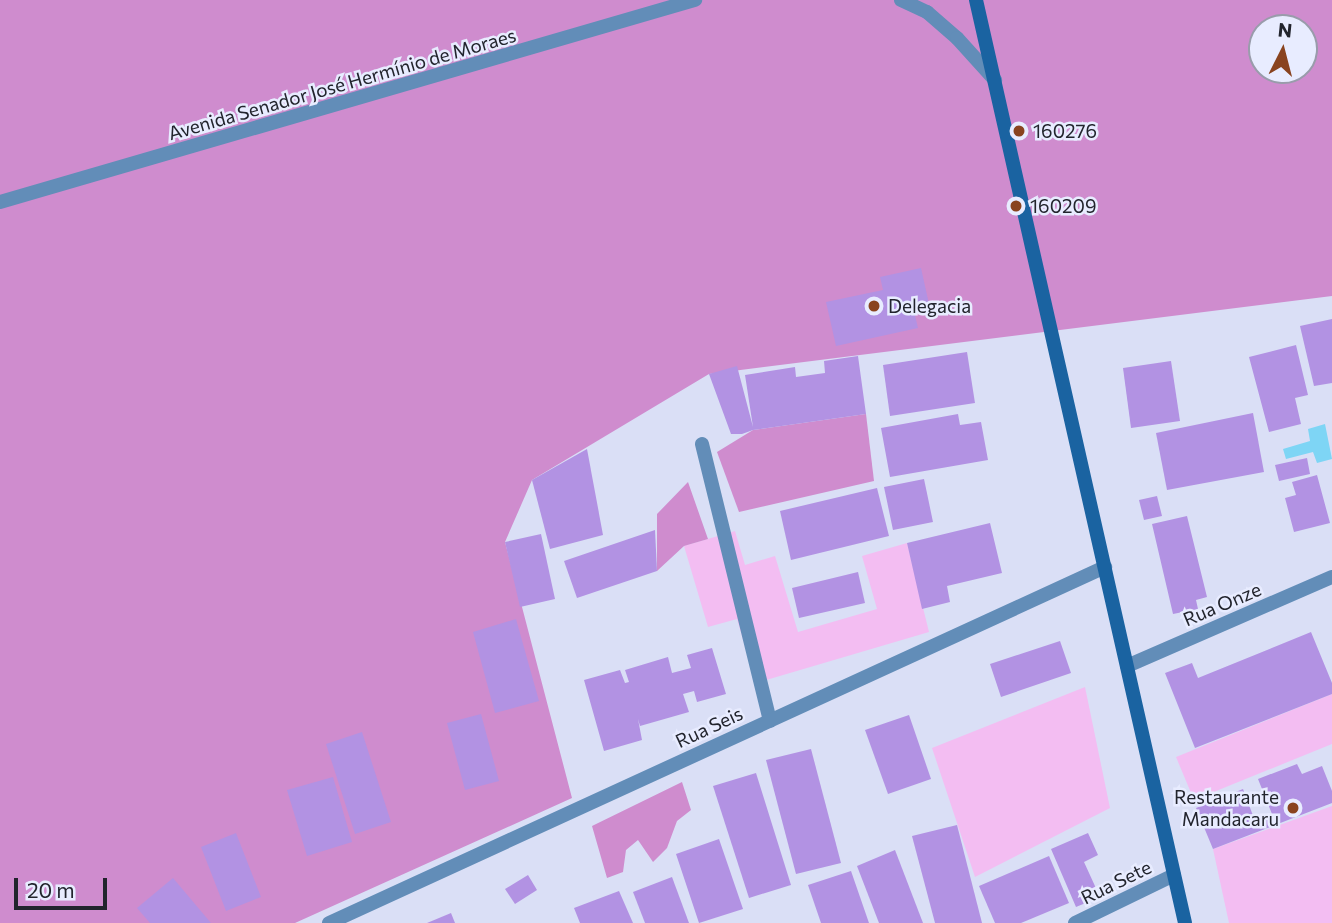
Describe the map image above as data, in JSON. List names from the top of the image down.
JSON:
{
  "streets": {
    "street": [
      "Avenida Senador José Hermínio de Moraes",
      "Rua Onze",
      "Rua Seis",
      "Rua Sete"
    ]
  },
  "places": [
    "160276",
    "160209",
    "Delegacia",
    "Restaurante Mandacaru"
  ],
  "scale_bar": "20 m",
  "north": "top"
}
